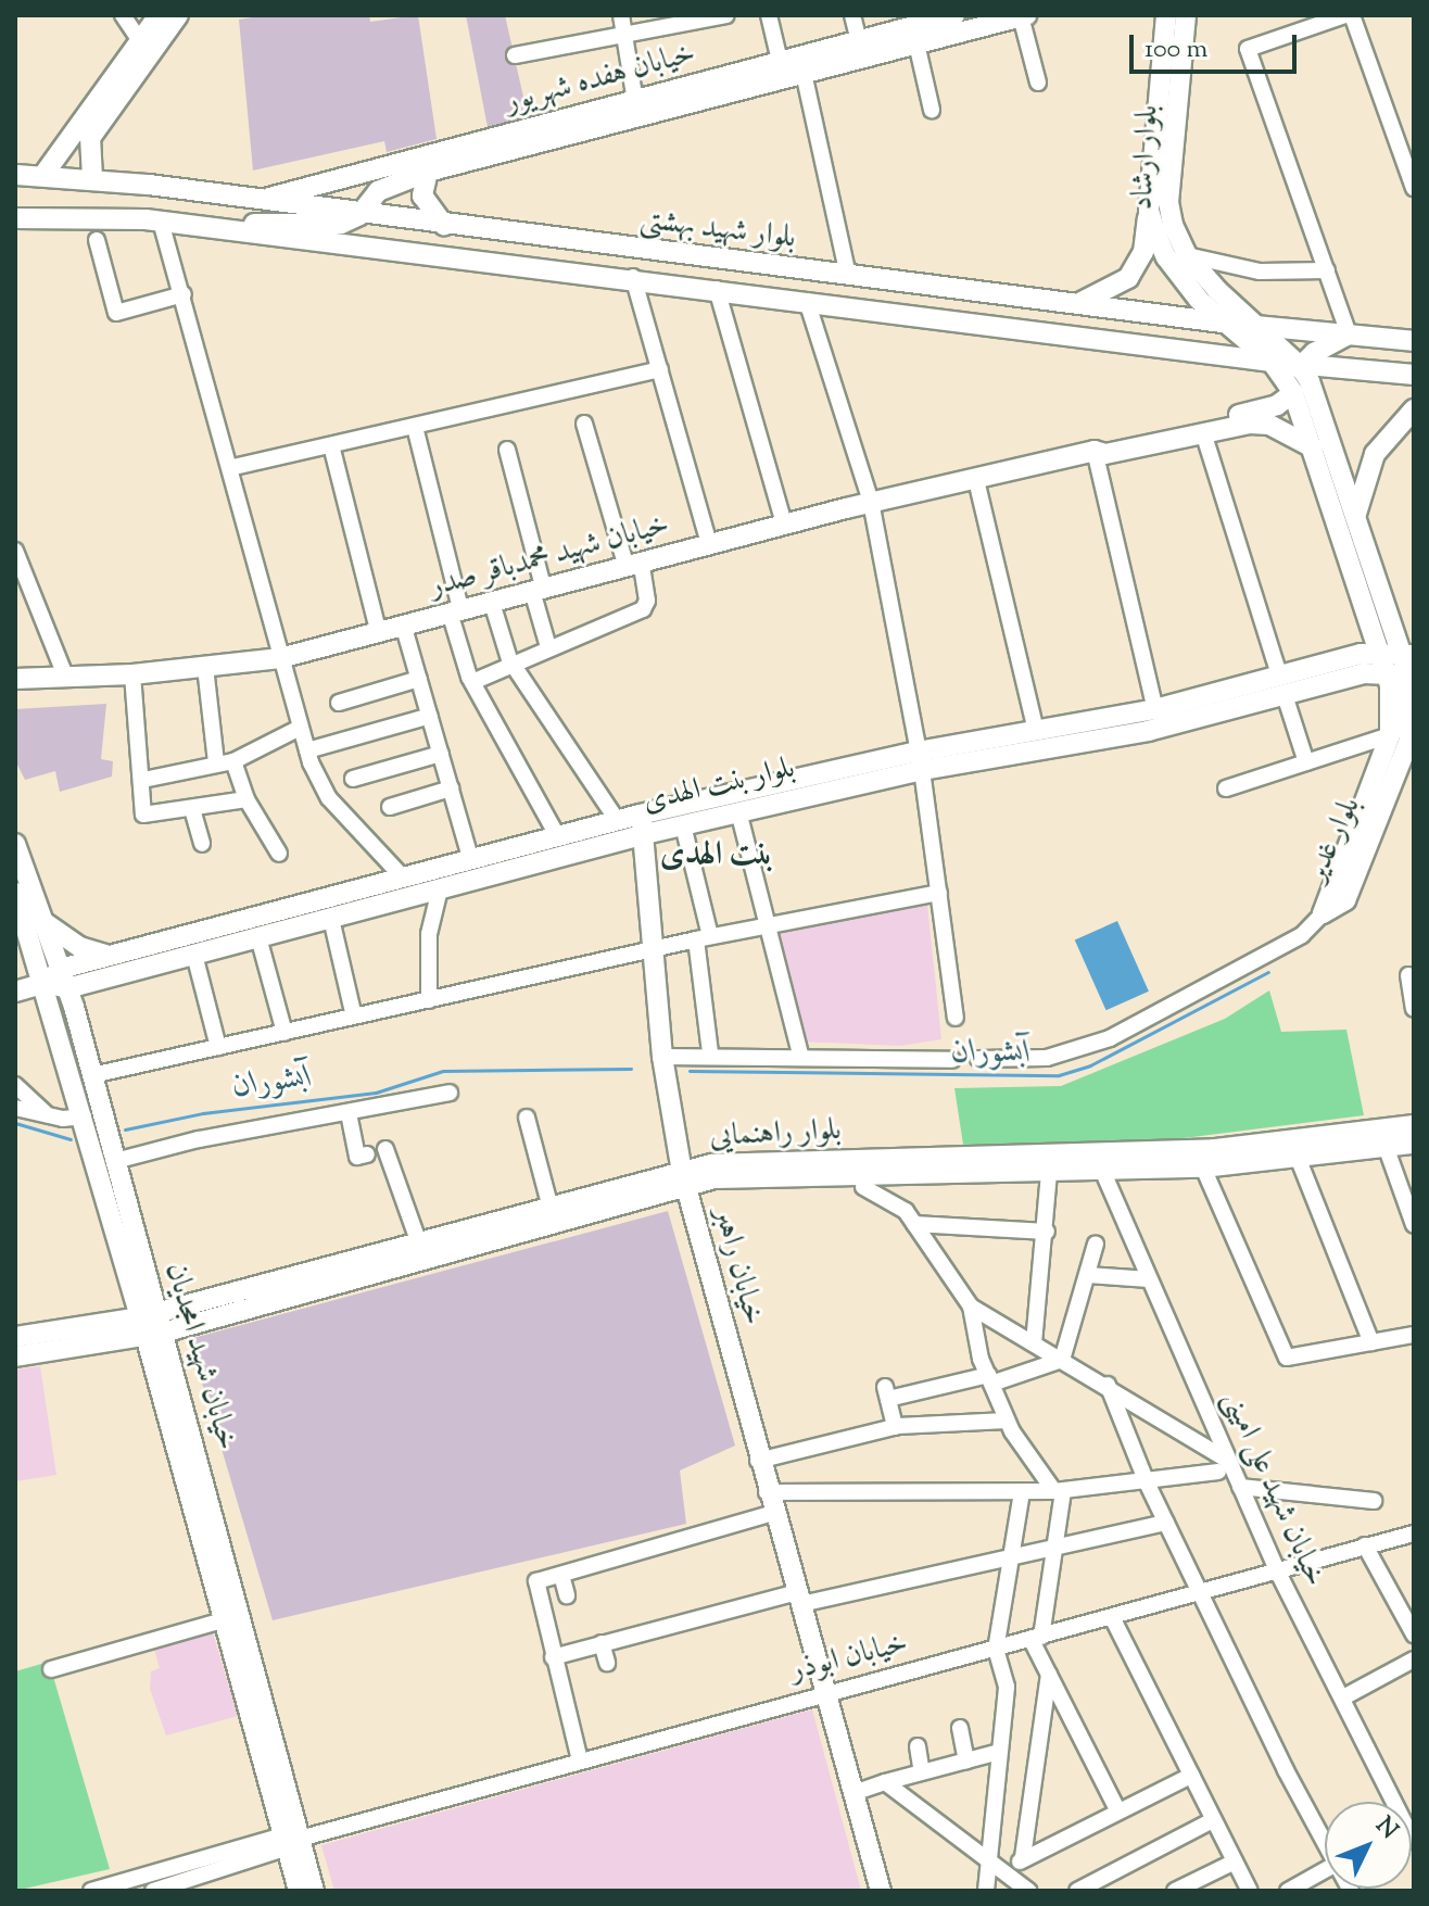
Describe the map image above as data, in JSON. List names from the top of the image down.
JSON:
{
  "streets": {
    "main road": [
      "خیابان هفده شهریور",
      "بلوار ارشاد",
      "بلوار شهید بهشتی",
      "خیابان شهید محمدباقر صدر",
      "بلوار بنت الهدی",
      "بلوار غدیر",
      "بلوار راهنمایی",
      "خیابان راهبر",
      "خیابان شهید امجدیان"
    ],
    "street": ["خیابان شهید علی امینی", "خیابان ابوذر"]
  },
  "crossings": [
    ["خیابان هفده شهریور", "بلوار شهید بهشتی"],
    ["بلوار ارشاد", "بلوار شهید بهشتی"],
    ["بلوار ارشاد", "بلوار غدیر"],
    ["بلوار شهید بهشتی", "بلوار غدیر"],
    ["خیابان شهید محمدباقر صدر", "بلوار غدیر"],
    ["بلوار بنت الهدی", "بلوار غدیر"],
    ["بلوار بنت الهدی", "خیابان راهبر"],
    ["بلوار بنت الهدی", "خیابان شهید امجدیان"],
    ["بلوار راهنمایی", "خیابان راهبر"],
    ["بلوار راهنمایی", "خیابان شهید امجدیان"],
    ["بلوار راهنمایی", "خیابان شهید علی امینی"],
    ["خیابان راهبر", "خیابان ابوذر"],
    ["خیابان شهید امجدیان", "خیابان ابوذر"],
    ["خیابان شهید علی امینی", "خیابان ابوذر"]
  ],
  "districts": ["بنت الهدی"],
  "water": ["آبشوران"],
  "scale_bar": "100 m",
  "north": "top right"
}
